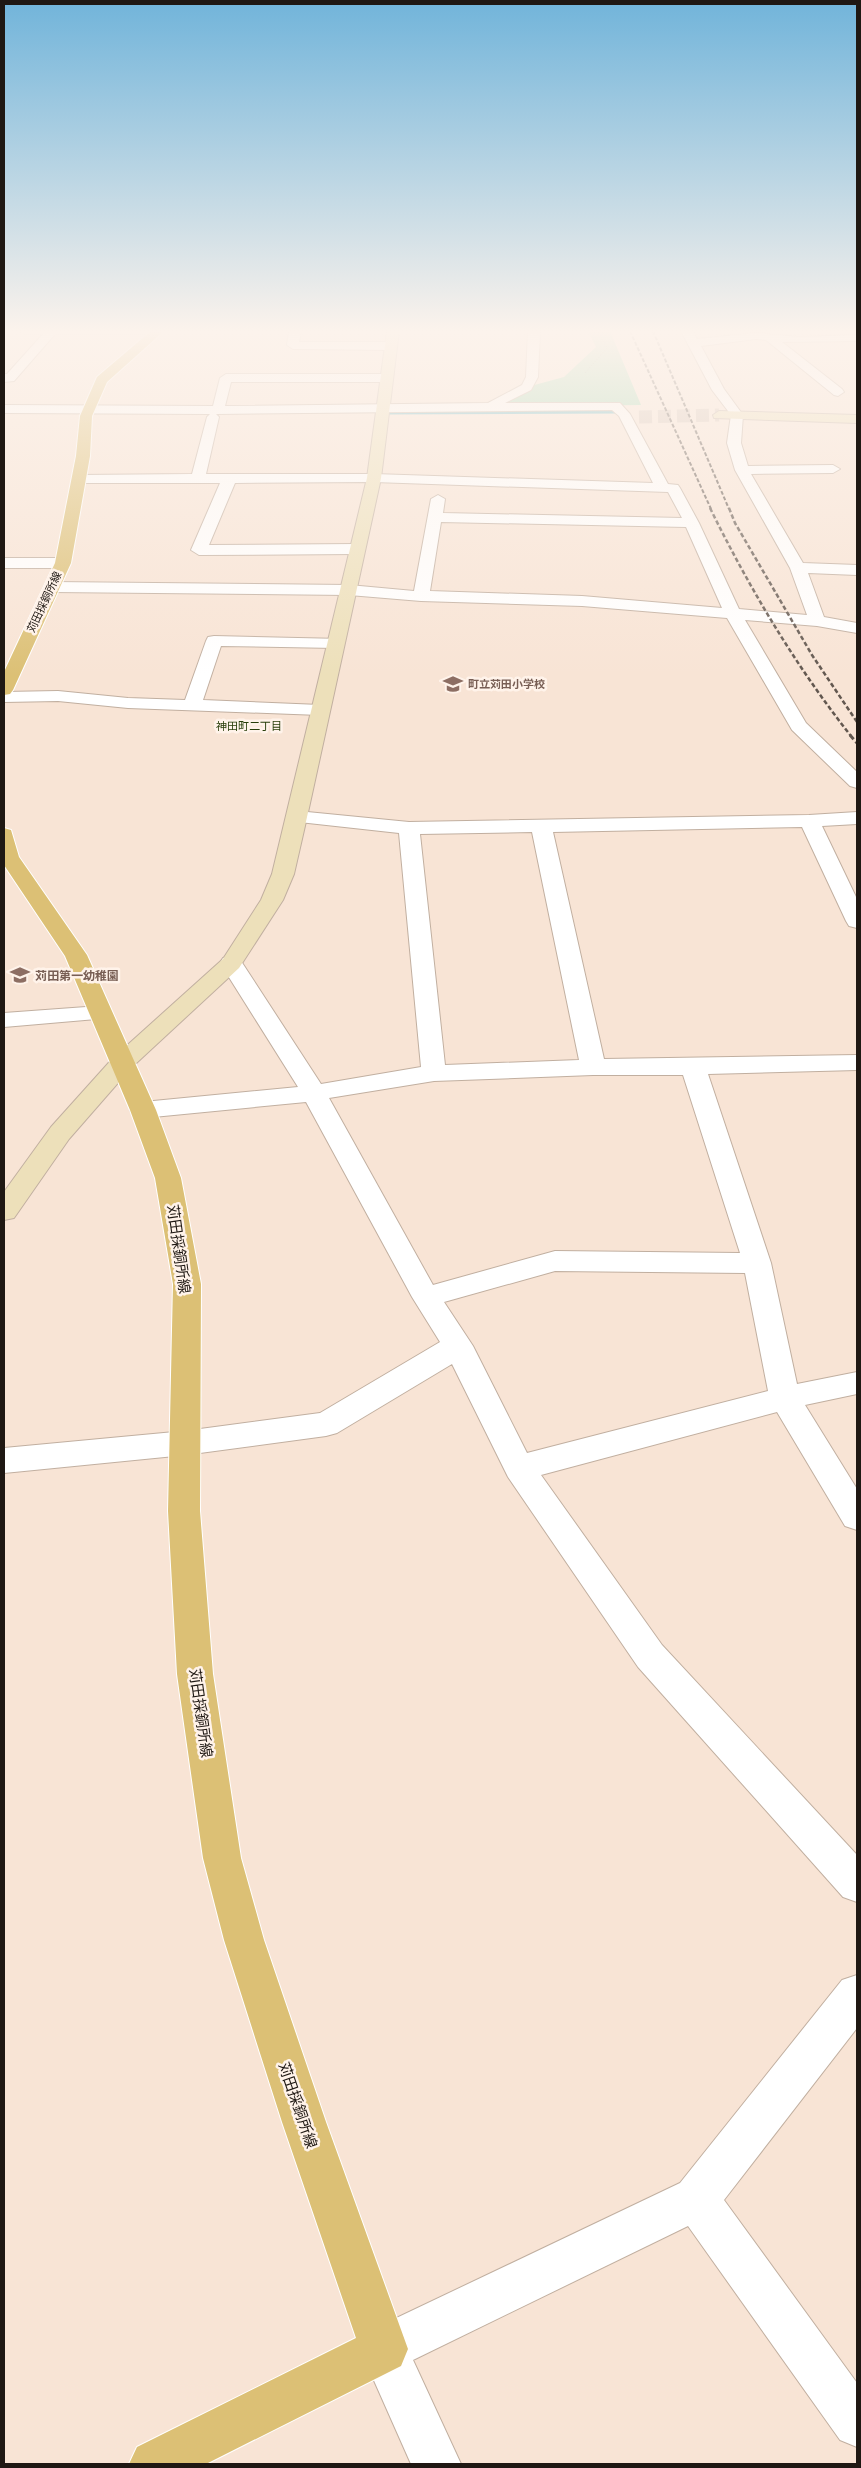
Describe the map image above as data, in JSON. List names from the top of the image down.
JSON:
{
  "streets": {
    "main road": ["苅田採銅所線"]
  },
  "districts": ["神田町二丁目"],
  "places": {
    "school or university": ["町立苅田小学校", "苅田第一幼稚園"]
  }
}
